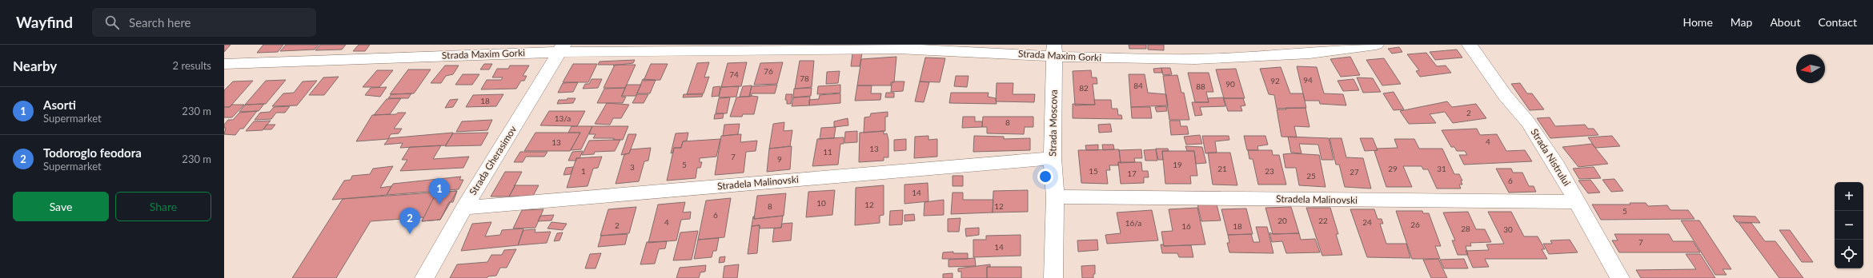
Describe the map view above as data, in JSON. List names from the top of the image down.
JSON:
{
  "streets": {
    "street": [
      "Strada Maxim Gorki",
      "Strada Moscova",
      "Strada Nistrului",
      "Strada Gherasimov",
      "Stradela Malinovski"
    ]
  },
  "crossings": [
    ["Strada Maxim Gorki", "Strada Moscova"],
    ["Strada Maxim Gorki", "Strada Gherasimov"],
    ["Strada Moscova", "Stradela Malinovski"],
    ["Strada Nistrului", "Stradela Malinovski"],
    ["Strada Gherasimov", "Stradela Malinovski"]
  ],
  "house_numbers": [
    "76",
    "74",
    "78",
    "94",
    "92",
    "90",
    "84",
    "88",
    "82",
    "18",
    "2",
    "13/a",
    "8",
    "4",
    "13",
    "13",
    "11",
    "7",
    "9",
    "5",
    "19",
    "3",
    "21",
    "29",
    "31",
    "1",
    "15",
    "23",
    "27",
    "17",
    "25",
    "6",
    "14",
    "10",
    "12",
    "8",
    "12",
    "5",
    "6",
    "20",
    "22",
    "4",
    "24",
    "16/a",
    "26",
    "2",
    "16",
    "18",
    "28",
    "30",
    "7",
    "14"
  ],
  "north": "left",
  "page": {
    "header": "Wayfind",
    "search": "Search here",
    "nav": [
      "Home",
      "Map",
      "About",
      "Contact"
    ],
    "heading": ["Nearby", "2 results"],
    "list": [
      {
        "mark": "1",
        "name": "Asorti",
        "note": "Supermarket",
        "value": "230 m"
      },
      {
        "mark": "2",
        "name": "Todoroglo feodora",
        "note": "Supermarket",
        "value": "230 m"
      }
    ],
    "pins": ["1", "2"],
    "buttons": ["Save", "Share"],
    "map_buttons": ["+", "−"]
  }
}
